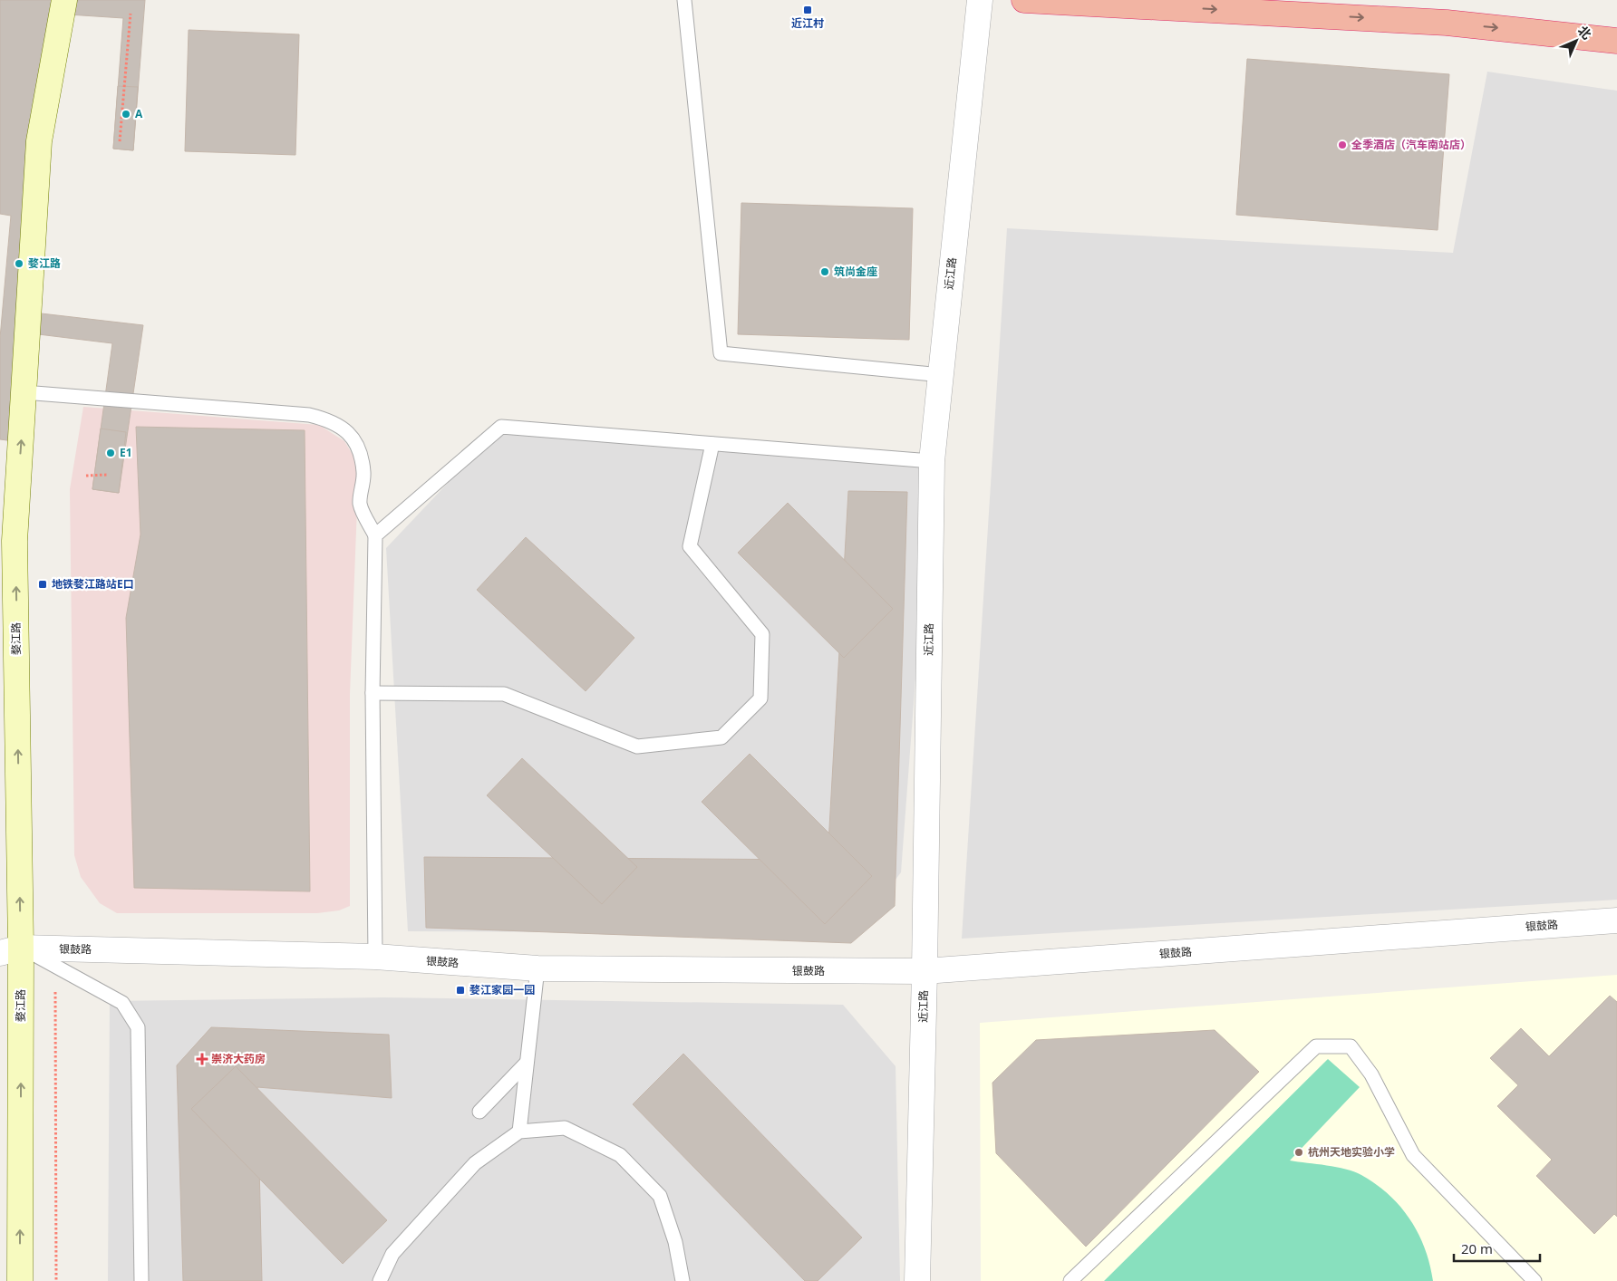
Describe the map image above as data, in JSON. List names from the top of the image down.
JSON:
{
  "streets": {
    "main road": ["婺江路"],
    "street": ["近江路", "银鼓路"]
  },
  "crossings": [
    ["近江路", "银鼓路"],
    ["婺江路", "银鼓路"]
  ],
  "one_way": ["婺江路"],
  "places": {
    "transit": ["近江村", "地铁婺江路站E口", "婺江家园一园"],
    "other": [
      "A",
      "全季酒店（汽车南站店）",
      "婺江路",
      "筑尚金座",
      "E1",
      "杭州天地实验小学"
    ],
    "health": ["崇济大药房"]
  },
  "scale_bar": "20 m",
  "north": "top right"
}
